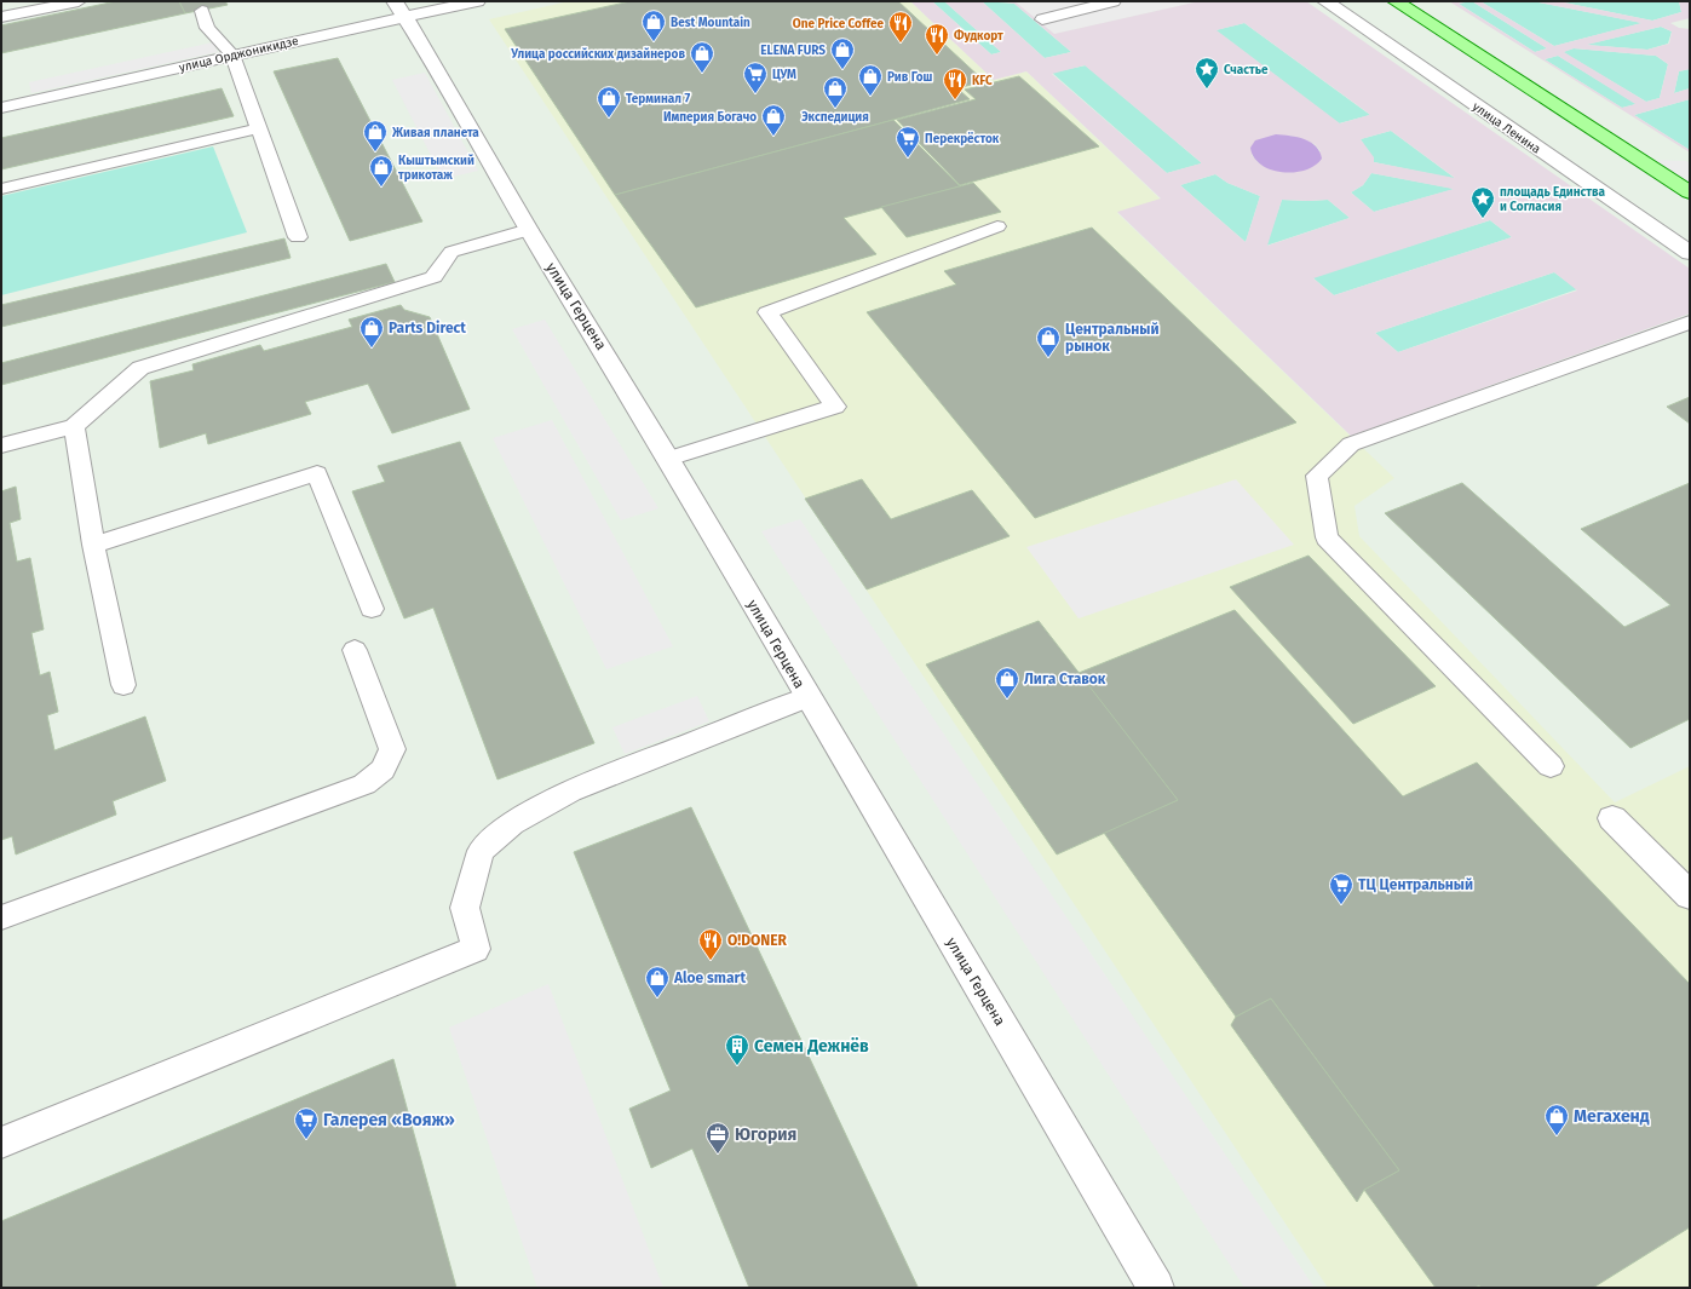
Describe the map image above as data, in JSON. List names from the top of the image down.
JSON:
{
  "streets": {
    "street": ["улица Орджоникидзе", "улица Ленина", "улица Герцена"]
  },
  "crossings": [
    ["улица Орджоникидзе", "улица Герцена"]
  ],
  "places": {
    "shop": [
      "Best Mountain",
      "ELENA FURS",
      "Улица российских дизайнеров",
      "Рив Гош",
      "Экспедиция",
      "Терминал 7",
      "Империя Богачо",
      "Живая планета",
      "Кыштымский трикотаж",
      "Parts Direct",
      "Центральный рынок",
      "Лига Ставок",
      "Aloe smart",
      "Мегахенд"
    ],
    "restaurant": [
      "One Price Coffee",
      "Фудкорт",
      "KFC",
      "O!DONER"
    ],
    "place": ["Счастье", "площадь Единства и Согласия"],
    "supermarket": [
      "ЦУМ",
      "Перекрёсток",
      "ТЦ Центральный",
      "Галерея «Вояж»"
    ],
    "building": ["Семен Дежнёв"],
    "office": ["Югория"]
  }
}
